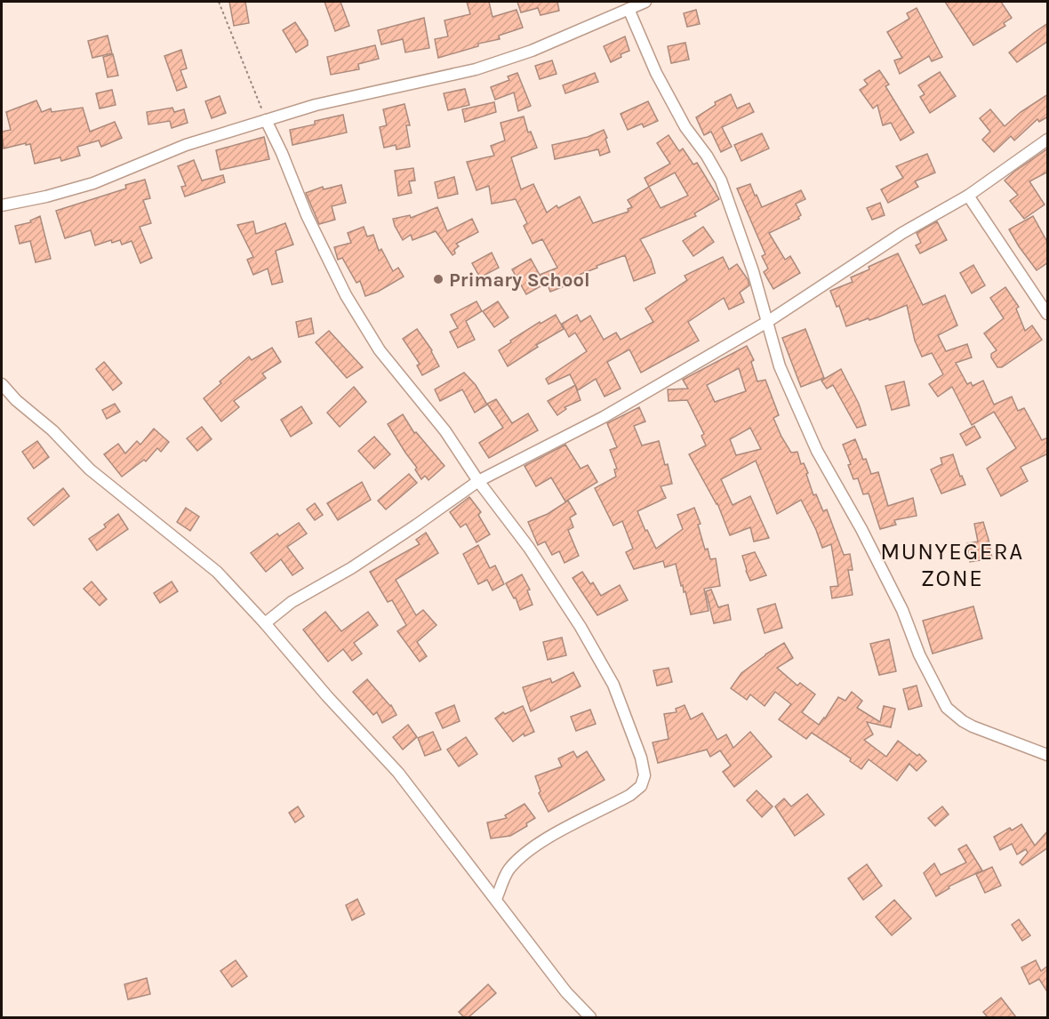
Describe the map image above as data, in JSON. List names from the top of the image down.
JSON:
{
  "districts": ["MUNYEGERA ZONE"],
  "places": ["Primary School"]
}
